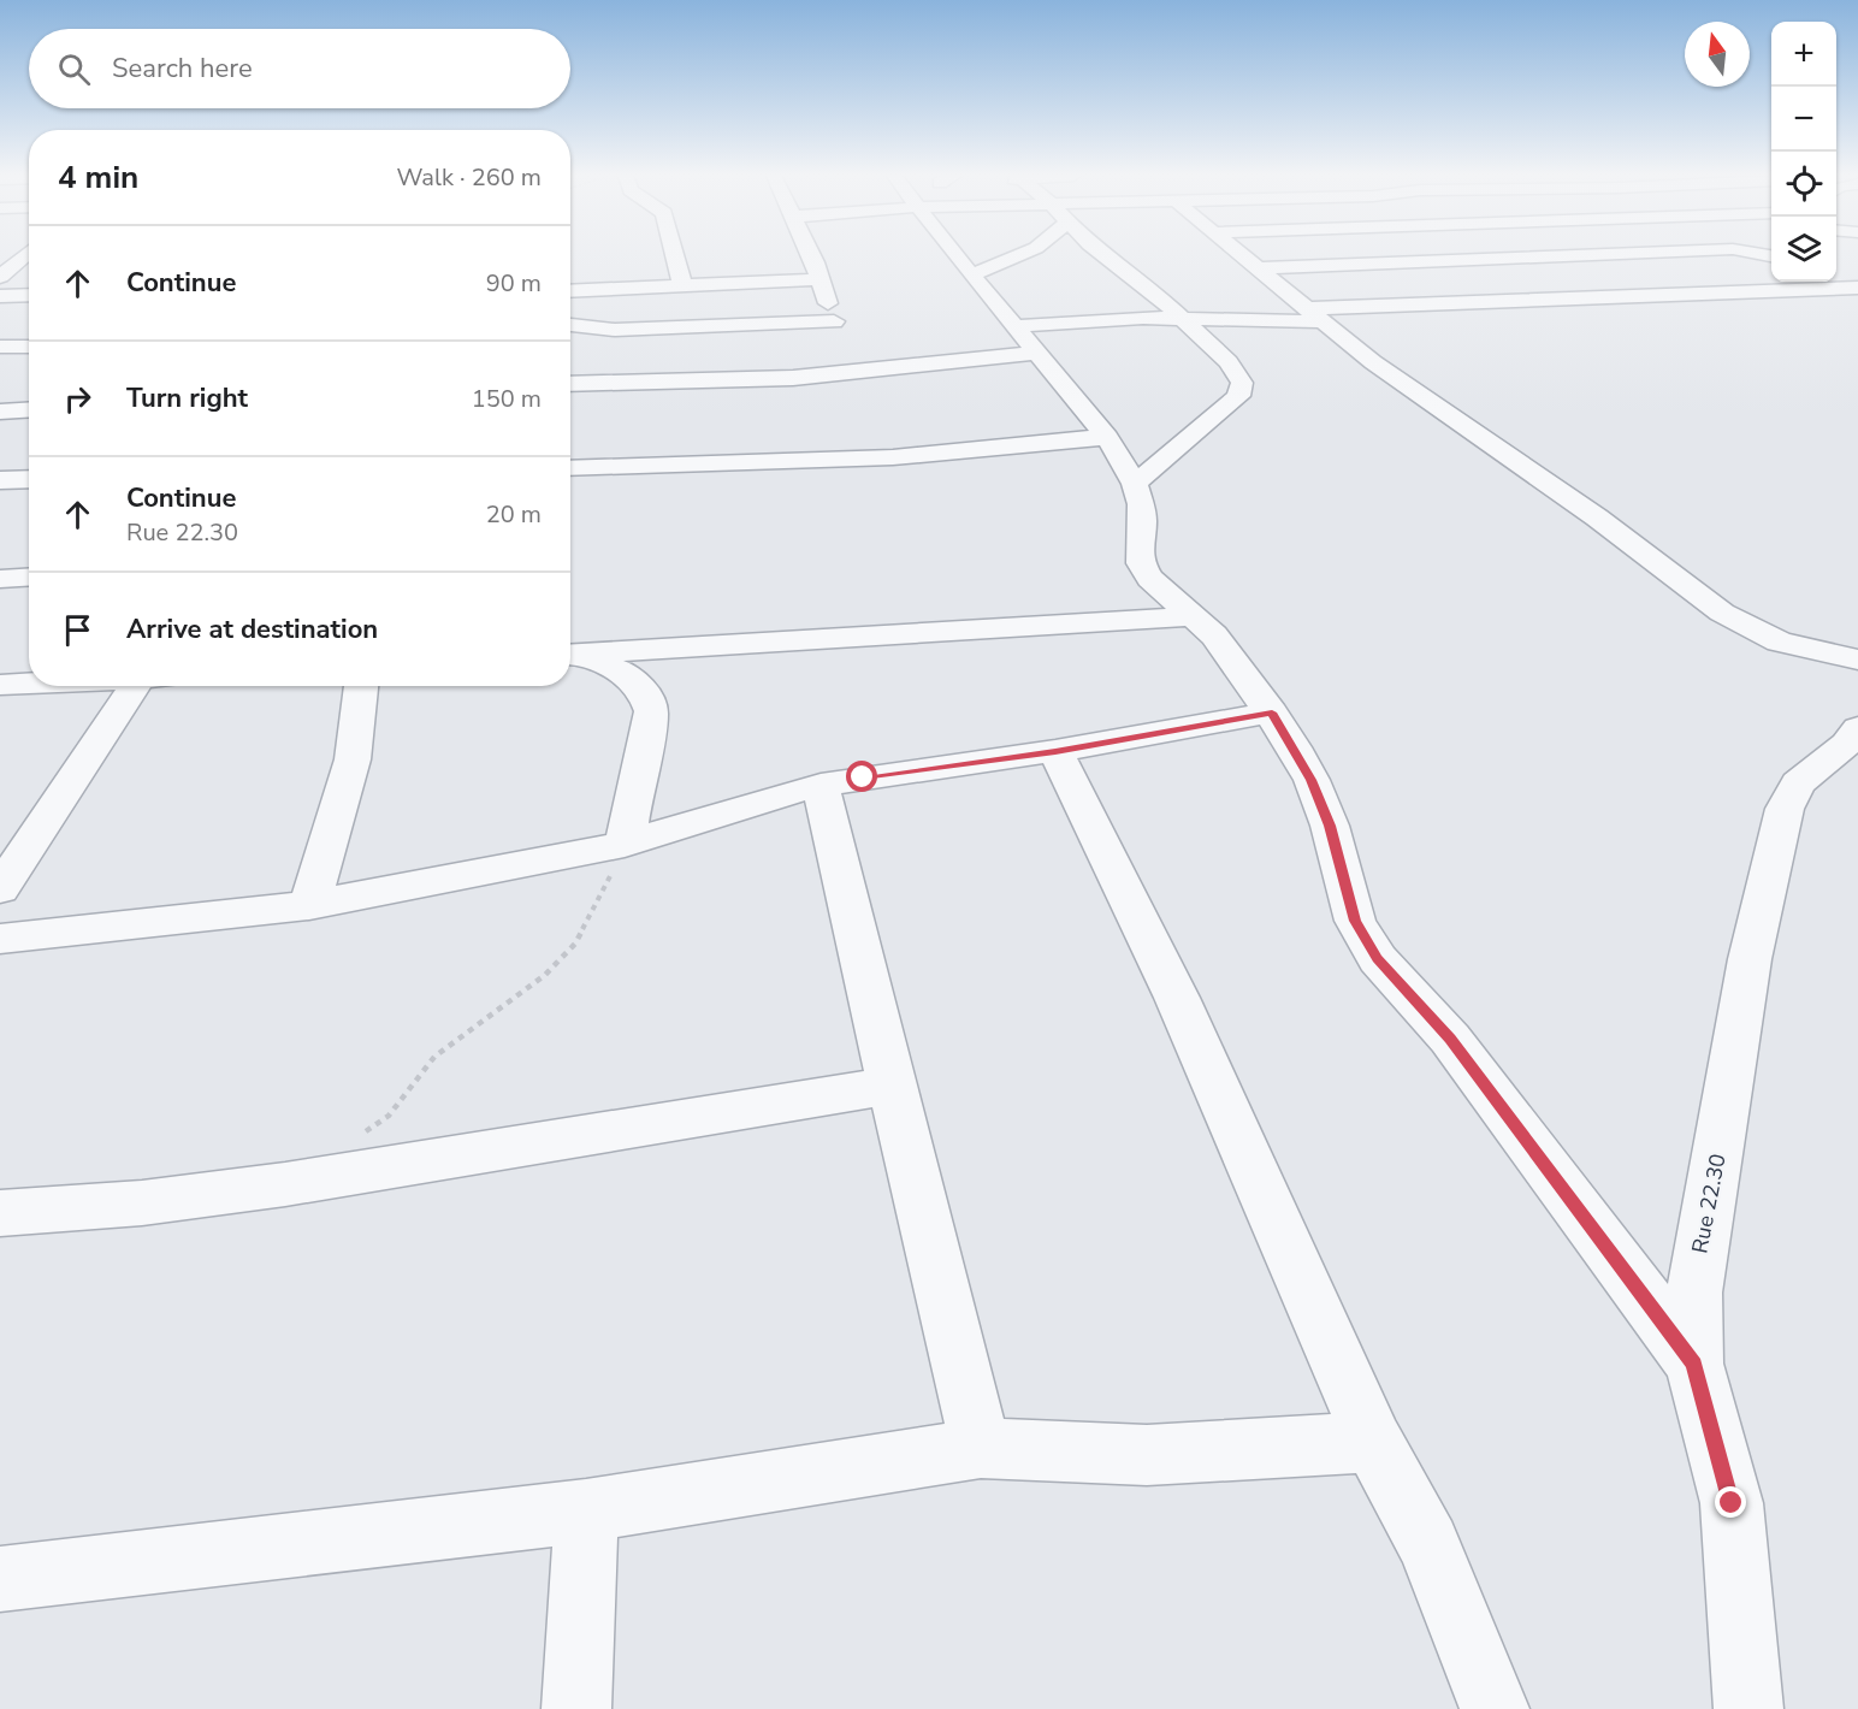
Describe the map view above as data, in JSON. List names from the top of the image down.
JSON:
{
  "streets": {
    "street": ["Rue 22.30"]
  },
  "north": "top",
  "page": {
    "map_buttons": ["+", "−"],
    "search": "Search here",
    "heading": ["4 min", "Walk · 260 m"],
    "list": [
      ["Continue", "90 m"],
      ["Turn right", "150 m"],
      ["Continue", "Rue 22.30", "20 m"],
      "Arrive at destination"
    ]
  }
}
